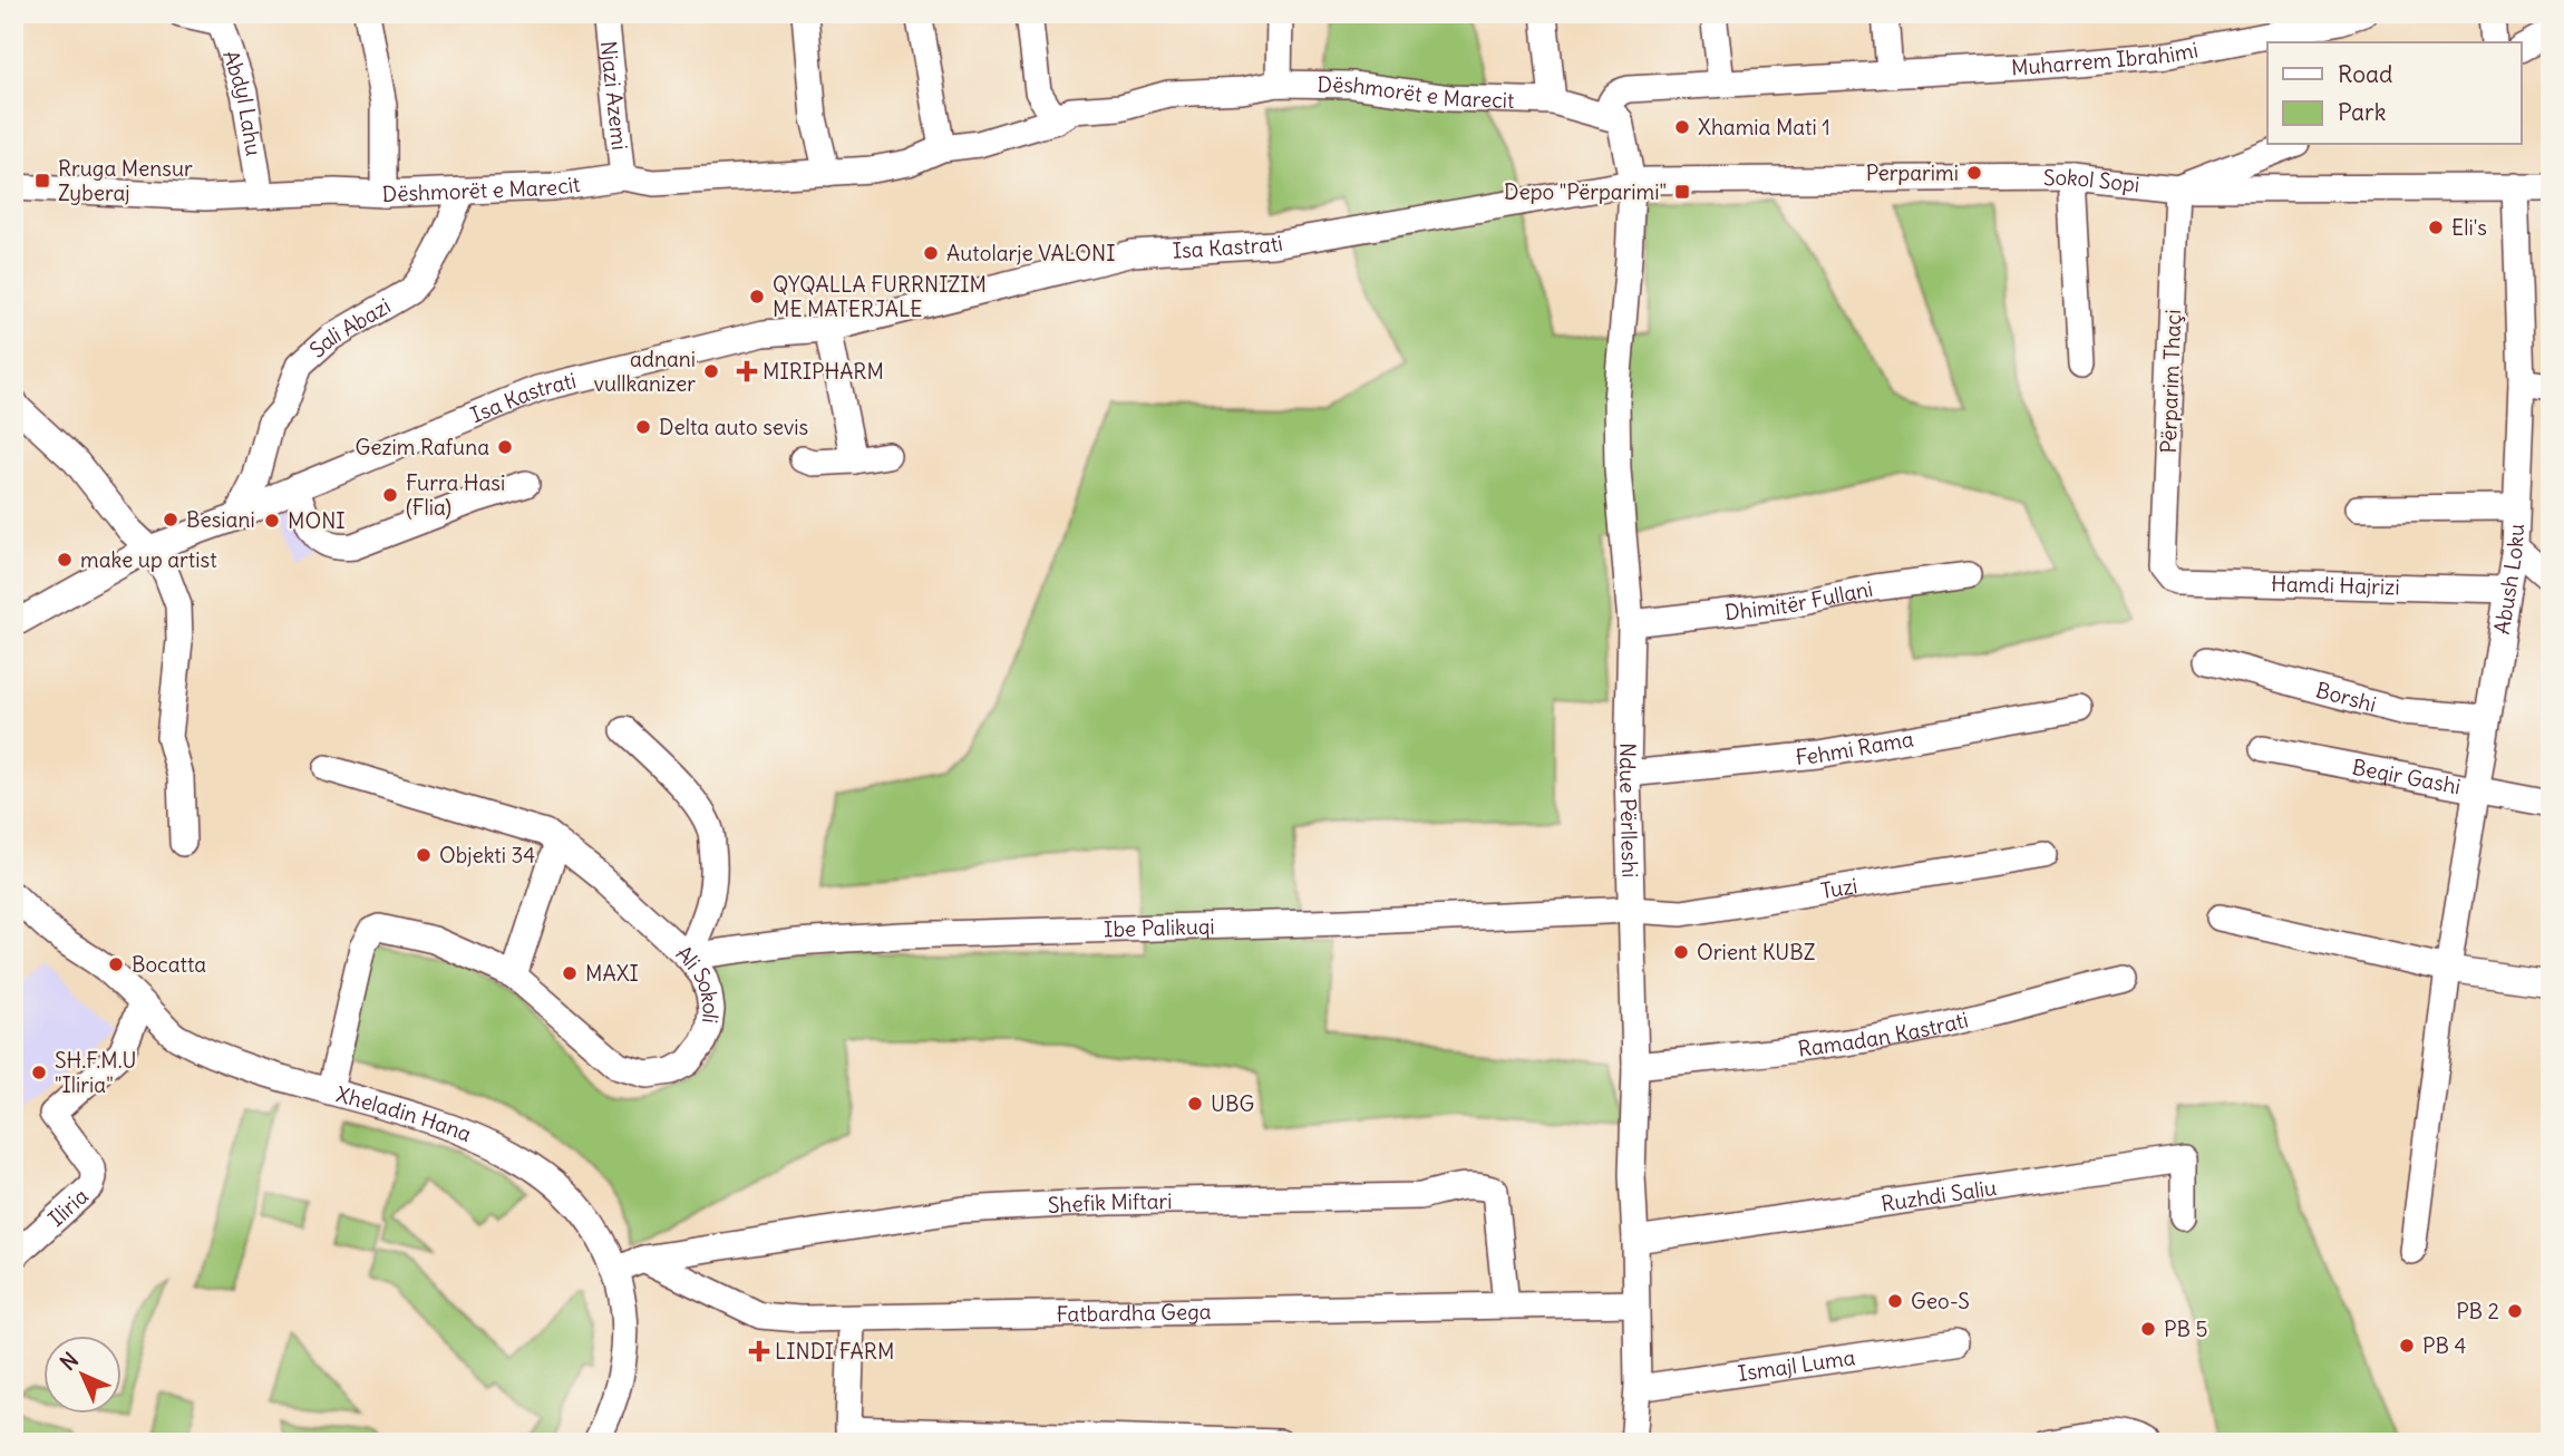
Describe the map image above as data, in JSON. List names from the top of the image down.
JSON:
{
  "streets": {
    "street": [
      "Muharrem Ibrahimi",
      "Dëshmorët e Marecit",
      "Njazi Azemi",
      "Abdyl Lahu",
      "Sokol Sopi",
      "Isa Kastrati",
      "Sali Abazi",
      "Përparim Thaçi",
      "Abush Loku",
      "Hamdi Hajrizi",
      "Dhimitër Fullani",
      "Borshi",
      "Fehmi Rama",
      "Beqir Gashi",
      "Ndue Përlleshi",
      "Tuzi",
      "Ibe Palikuqi",
      "Ali Sokoli",
      "Ramadan Kastrati",
      "Xheladin Hana",
      "Ruzhdi Saliu",
      "Shefik Miftari",
      "Iliria",
      "Fatbardha Gega",
      "Ismajl Luma"
    ]
  },
  "crossings": [
    ["Muharrem Ibrahimi", "Dëshmorët e Marecit"],
    ["Dëshmorët e Marecit", "Njazi Azemi"],
    ["Dëshmorët e Marecit", "Abdyl Lahu"],
    ["Dëshmorët e Marecit", "Sali Abazi"],
    ["Sokol Sopi", "Isa Kastrati"],
    ["Sokol Sopi", "Përparim Thaçi"],
    ["Sokol Sopi", "Abush Loku"],
    ["Sokol Sopi", "Ndue Përlleshi"],
    ["Isa Kastrati", "Sali Abazi"],
    ["Isa Kastrati", "Ndue Përlleshi"],
    ["Përparim Thaçi", "Hamdi Hajrizi"],
    ["Abush Loku", "Hamdi Hajrizi"],
    ["Abush Loku", "Borshi"],
    ["Abush Loku", "Beqir Gashi"],
    ["Dhimitër Fullani", "Ndue Përlleshi"],
    ["Fehmi Rama", "Ndue Përlleshi"],
    ["Ndue Përlleshi", "Tuzi"],
    ["Ndue Përlleshi", "Ibe Palikuqi"],
    ["Ndue Përlleshi", "Ramadan Kastrati"],
    ["Ndue Përlleshi", "Ruzhdi Saliu"],
    ["Ndue Përlleshi", "Fatbardha Gega"],
    ["Ndue Përlleshi", "Ismajl Luma"],
    ["Tuzi", "Ibe Palikuqi"],
    ["Ibe Palikuqi", "Ali Sokoli"],
    ["Ali Sokoli", "Xheladin Hana"],
    ["Xheladin Hana", "Shefik Miftari"],
    ["Xheladin Hana", "Iliria"],
    ["Shefik Miftari", "Fatbardha Gega"]
  ],
  "places": {
    "other": [
      "Xhamia Mati 1",
      "Perparimi",
      "Eli's",
      "Autolarje VALONI",
      "QYQALLA FURRNIZIM ME MATERJALE",
      "adnani vullkanizer",
      "Delta auto sevis",
      "Gezim Rafuna",
      "Furra Hasi (Flia)",
      "Besiani",
      "MONI",
      "make up artist",
      "Objekti 34",
      "Orient KUBZ",
      "Bocatta",
      "MAXI",
      "SH.F.M.U \"Iliria\"",
      "UBG",
      "Geo-S",
      "PB 2",
      "PB 5",
      "PB 4"
    ],
    "transit": ["Rruga Mensur Zyberaj", "Depo \"Përparimi\""],
    "health": ["MIRIPHARM", "LINDI FARM"]
  },
  "legend": ["Road", "Park"],
  "north": "top left"
}
